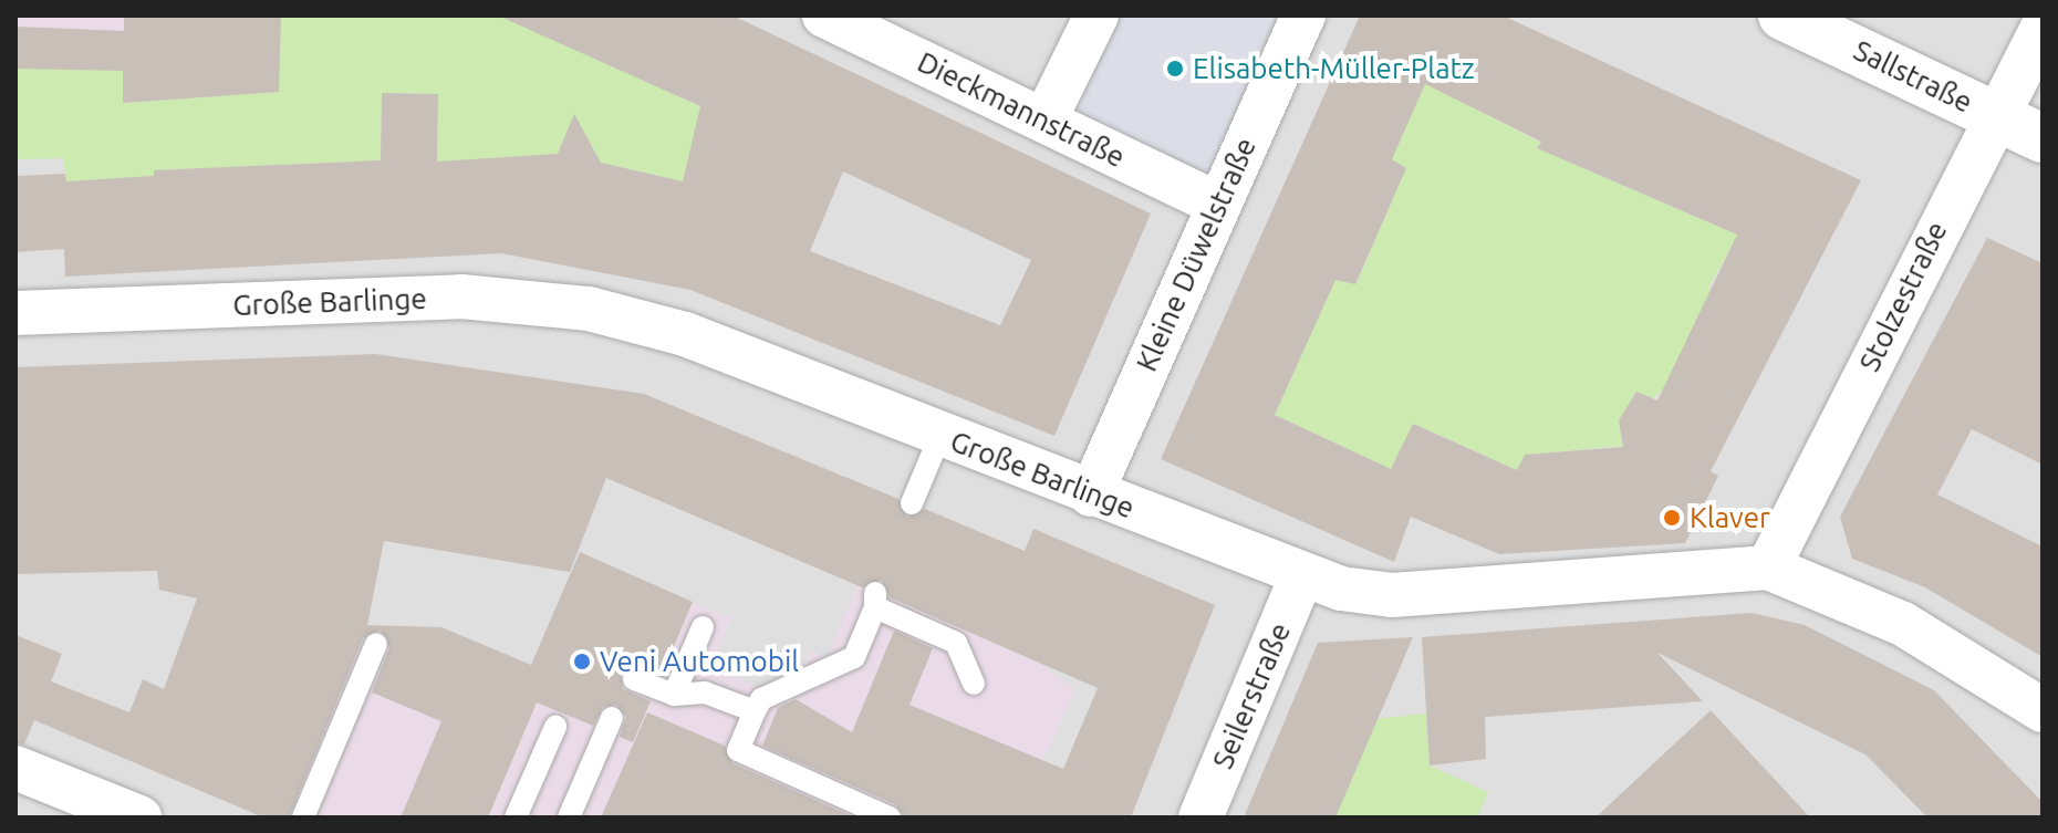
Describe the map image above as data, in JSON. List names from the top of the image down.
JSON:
{
  "streets": {
    "street": [
      "Sallstraße",
      "Dieckmannstraße",
      "Kleine Düwelstraße",
      "Stolzestraße",
      "Große Barlinge",
      "Seilerstraße"
    ]
  },
  "crossings": [
    ["Sallstraße", "Stolzestraße"],
    ["Dieckmannstraße", "Kleine Düwelstraße"],
    ["Kleine Düwelstraße", "Große Barlinge"],
    ["Stolzestraße", "Große Barlinge"],
    ["Große Barlinge", "Seilerstraße"]
  ],
  "places": ["Elisabeth-Müller-Platz", "Klaver", "Veni Automobil"]
}
